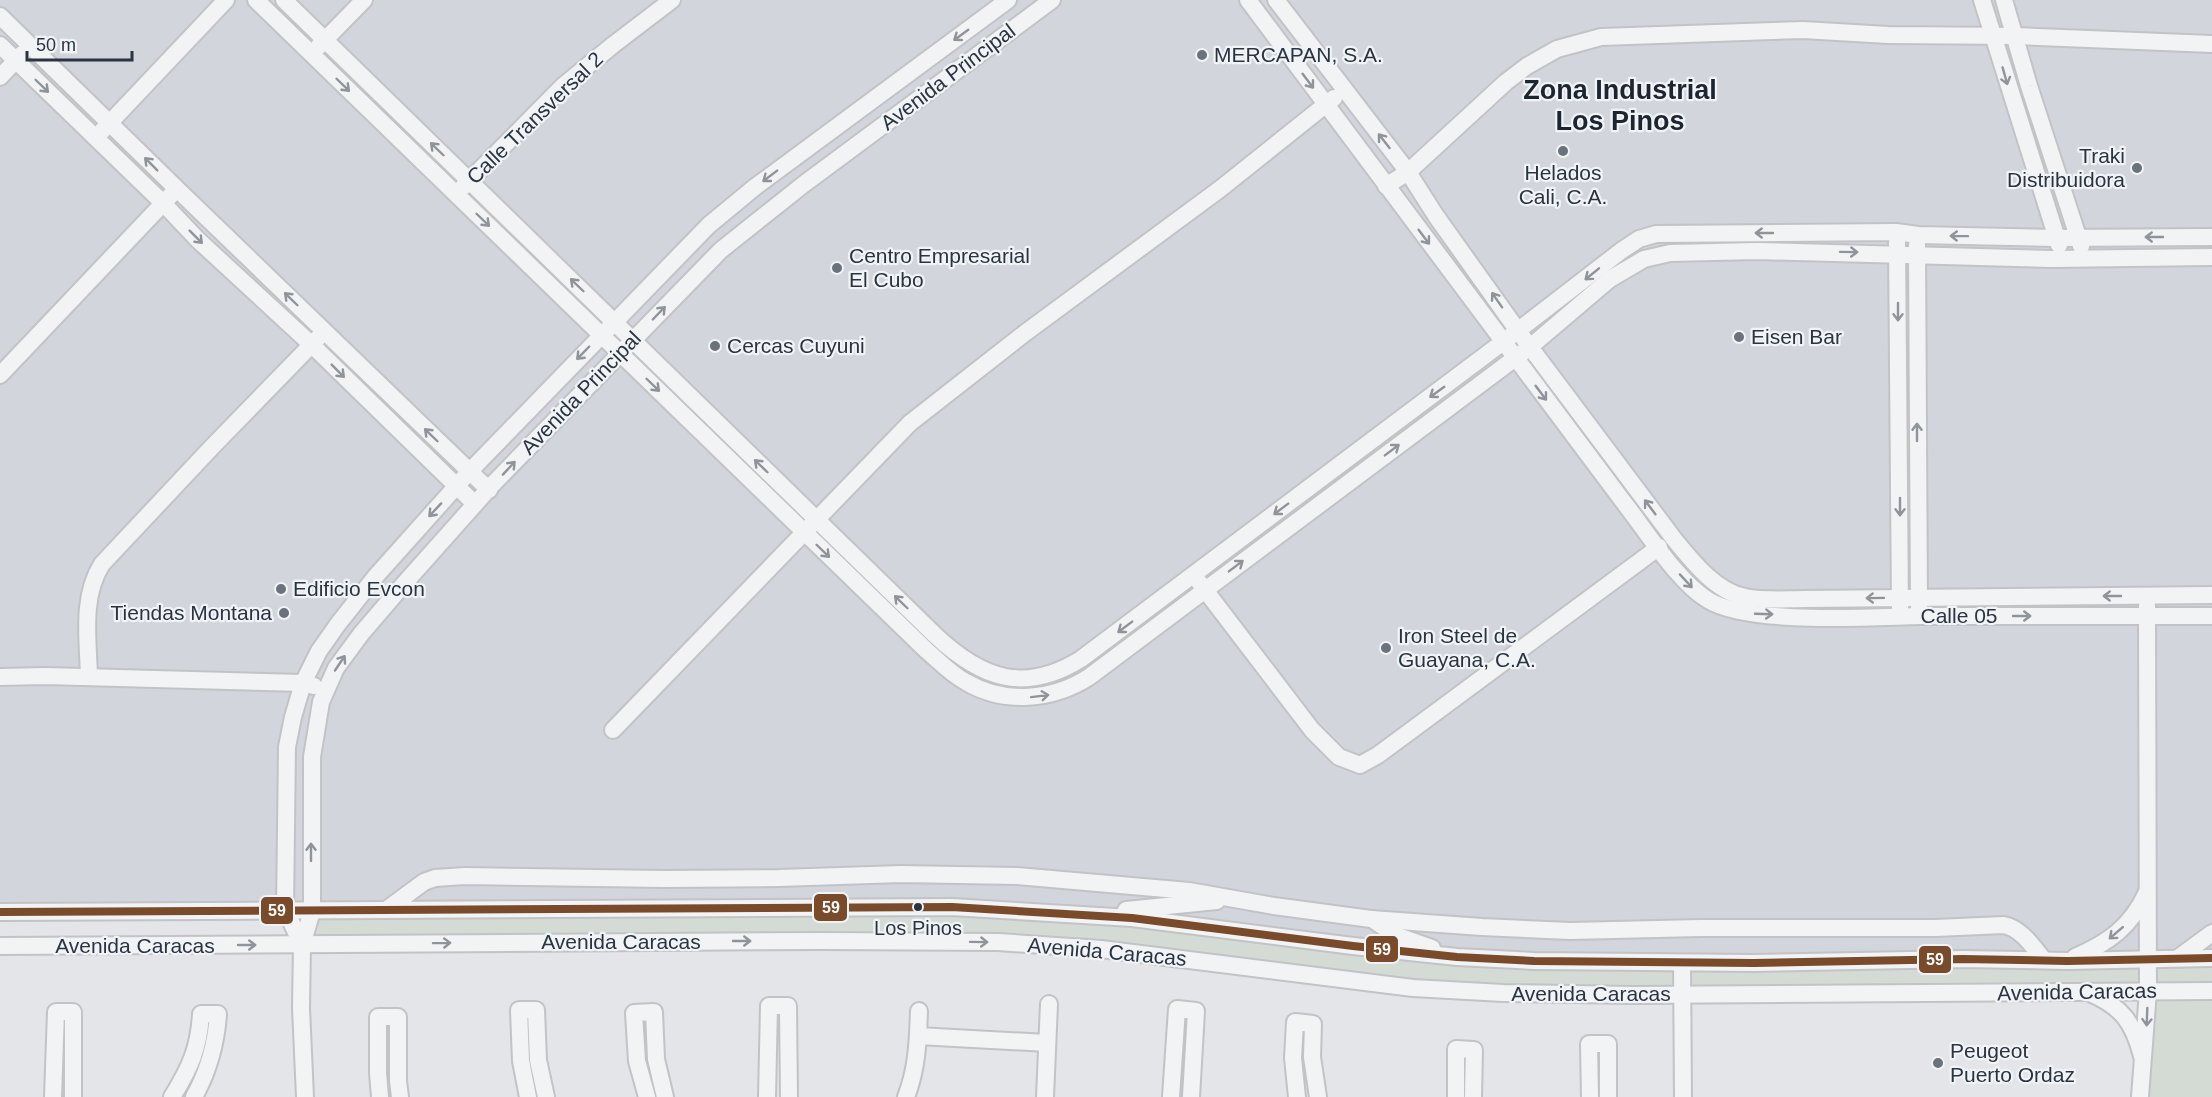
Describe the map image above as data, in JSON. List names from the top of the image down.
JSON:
{
  "streets": {
    "street": [
      "Avenida Principal",
      "Calle Transversal 2",
      "Calle 05",
      "Avenida Caracas"
    ]
  },
  "crossings": [
    ["Avenida Principal", "Avenida Caracas"]
  ],
  "districts": ["Zona Industrial Los Pinos"],
  "places": [
    "MERCAPAN, S.A.",
    "Helados Cali, C.A.",
    "Traki Distribuidora",
    "Centro Empresarial El Cubo",
    "Eisen Bar",
    "Cercas Cuyuni",
    "Edificio Evcon",
    "Tiendas Montana",
    "Iron Steel de Guayana, C.A.",
    "Los Pinos",
    "Peugeot Puerto Ordaz"
  ],
  "lines": ["transit line 59"],
  "scale_bar": "50 m"
}
